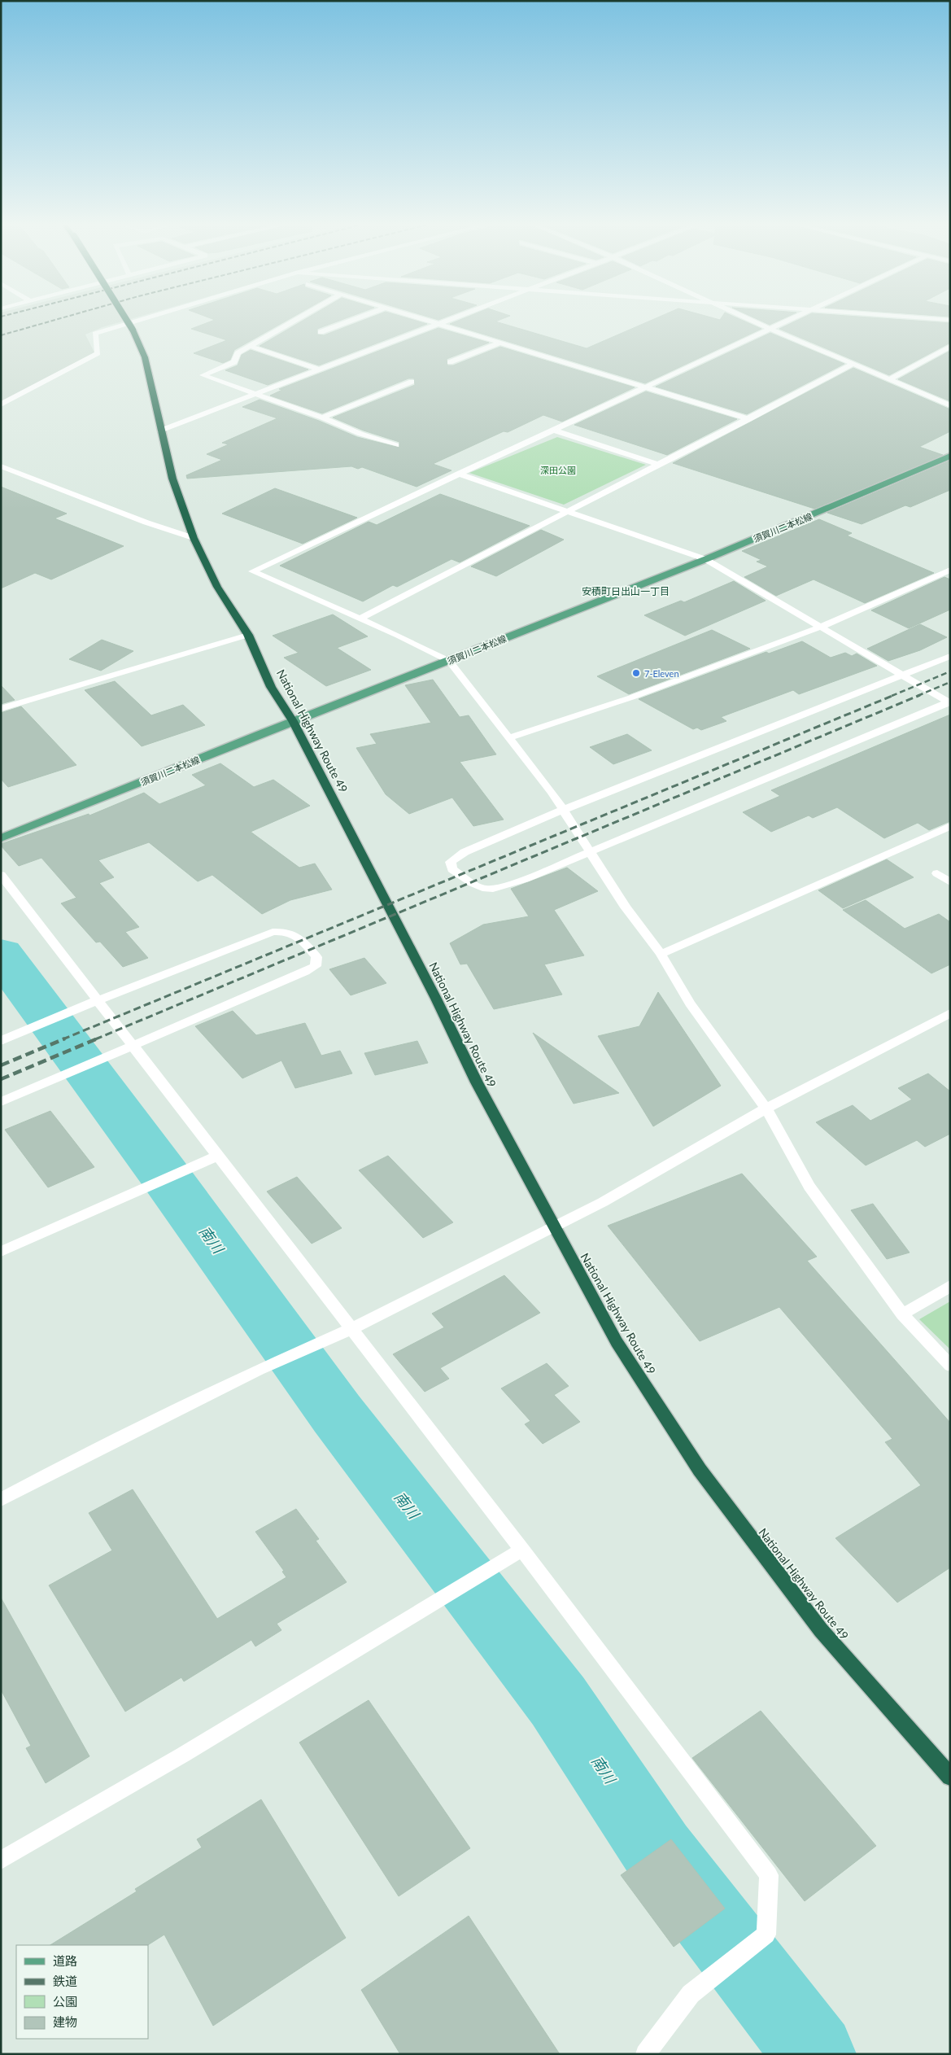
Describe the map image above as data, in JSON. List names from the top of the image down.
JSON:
{
  "streets": {
    "highway": ["National Highway Route 49"],
    "main road": ["須賀川二本松線"]
  },
  "crossings": [
    ["須賀川二本松線", "National Highway Route 49"]
  ],
  "districts": ["安積町日出山一丁目"],
  "water": ["南川"],
  "parks": ["深田公園"],
  "places": ["7-Eleven"],
  "legend": [
    "道路",
    "鉄道",
    "公園",
    "建物"
  ]
}
